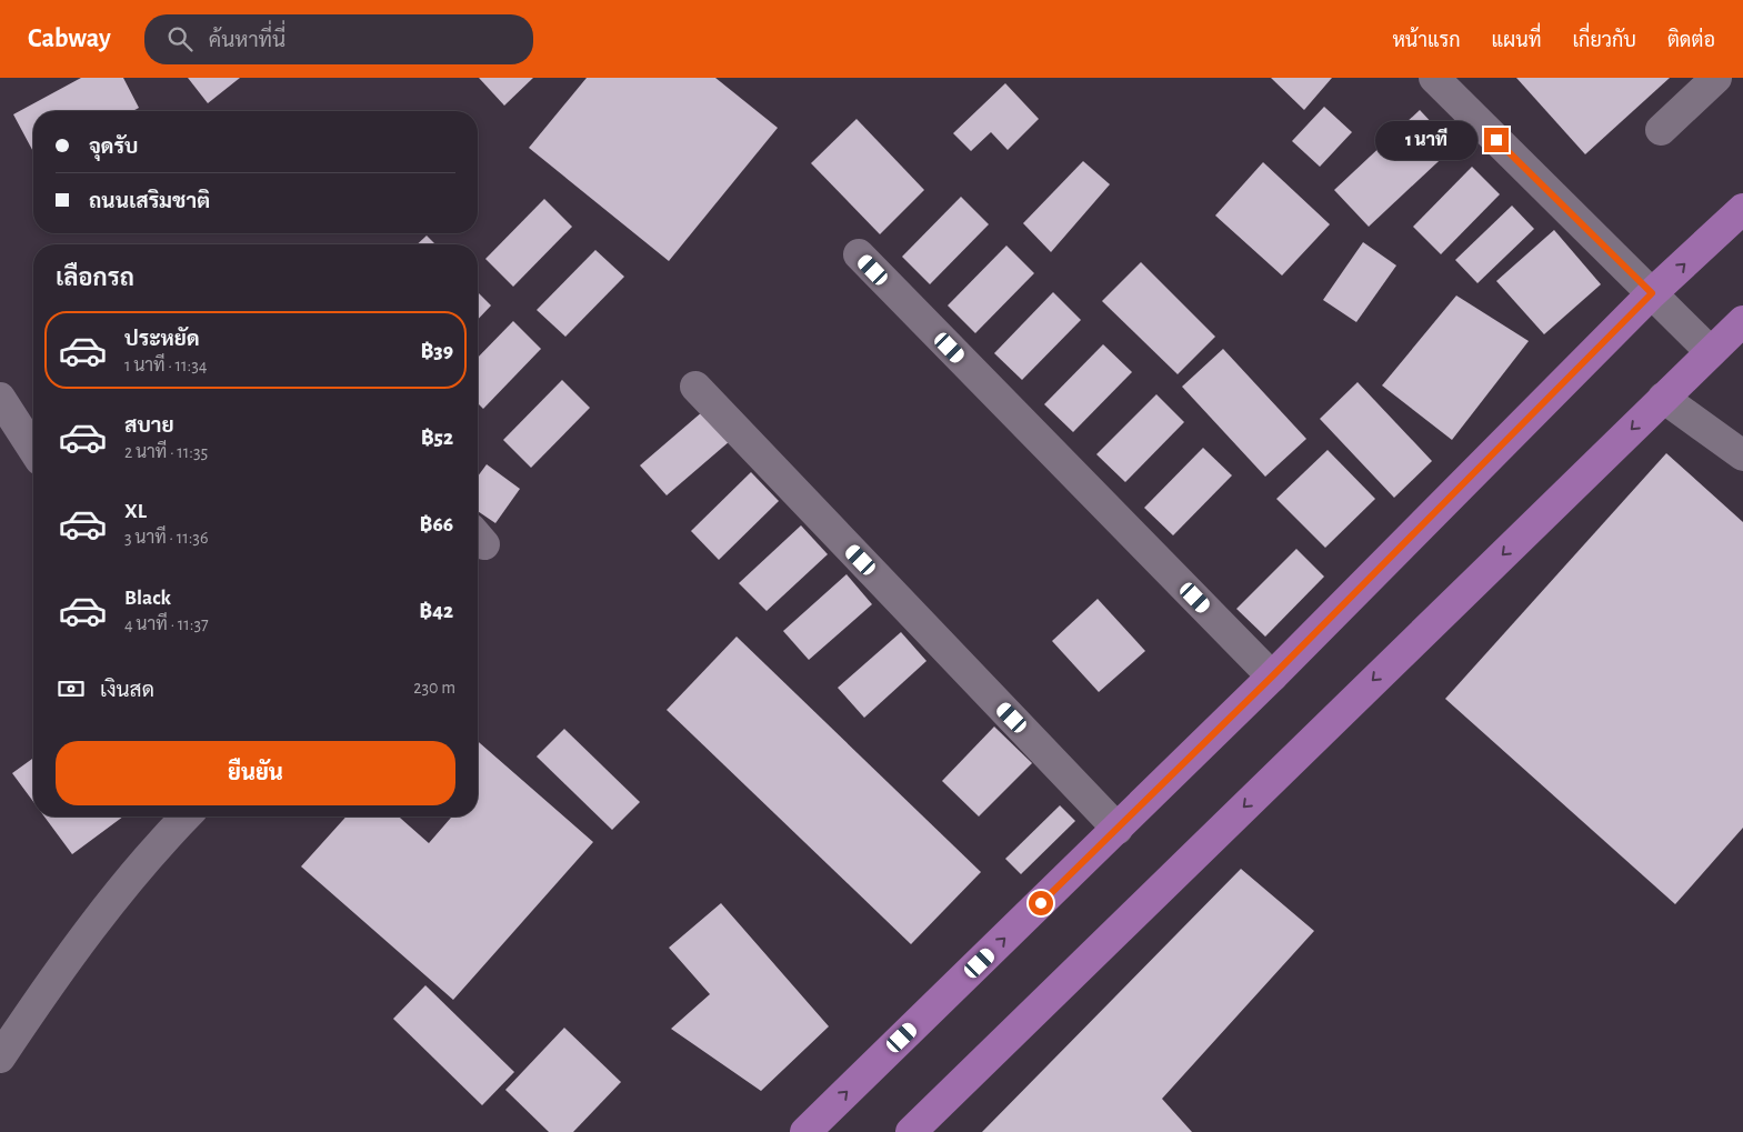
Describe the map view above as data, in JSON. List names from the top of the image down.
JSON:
{
  "page": {
    "header": "Cabway",
    "search": "ค้นหาที่นี่",
    "nav": [
      "หน้าแรก",
      "แผนที่",
      "เกี่ยวกับ",
      "ติดต่อ"
    ],
    "banner": ["จุดรับ", "ถนนเสริมชาติ"],
    "bubble": "1 นาที",
    "heading": "เลือกรถ",
    "list": [
      {
        "name": "ประหยัด",
        "note": "1 นาที · 11:34",
        "value": "฿39"
      },
      {
        "name": "สบาย",
        "note": "2 นาที · 11:35",
        "value": "฿52"
      },
      {
        "name": "XL",
        "note": "3 นาที · 11:36",
        "value": "฿66"
      },
      {
        "name": "Black",
        "note": "4 นาที · 11:37",
        "value": "฿42"
      }
    ],
    "pay": ["เงินสด", "230 m"],
    "buttons": "ยืนยัน"
  }
}
